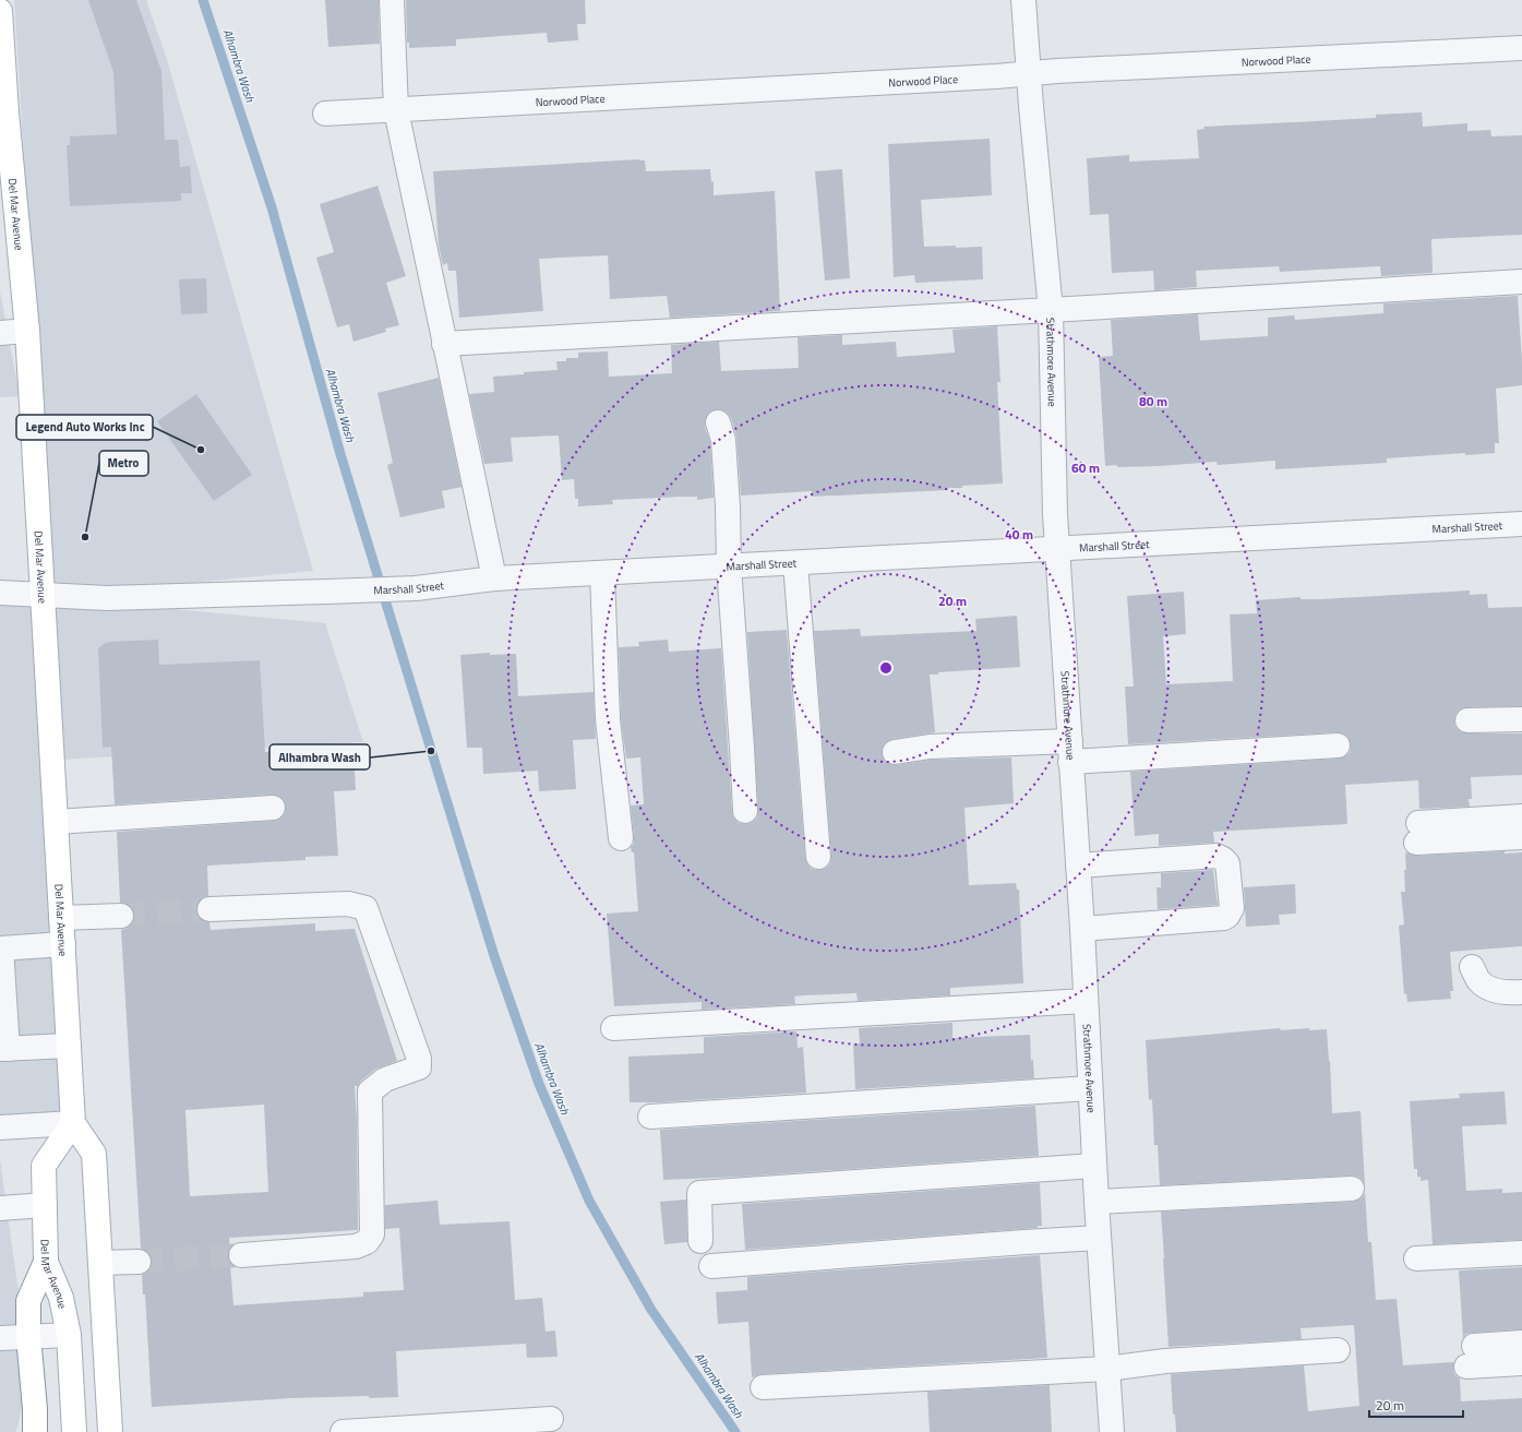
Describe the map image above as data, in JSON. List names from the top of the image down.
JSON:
{
  "streets": {
    "main road": ["Del Mar Avenue"],
    "street": ["Norwood Place", "Strathmore Avenue", "Marshall Street"]
  },
  "crossings": [
    ["Norwood Place", "Strathmore Avenue"],
    ["Del Mar Avenue", "Marshall Street"],
    ["Strathmore Avenue", "Marshall Street"]
  ],
  "water": ["Alhambra Wash"],
  "places": ["Legend Auto Works Inc", "Metro", "Alhambra Wash"],
  "scale_bar": "20 m",
  "rings": [
    "80 m",
    "60 m",
    "40 m",
    "20 m"
  ]
}
